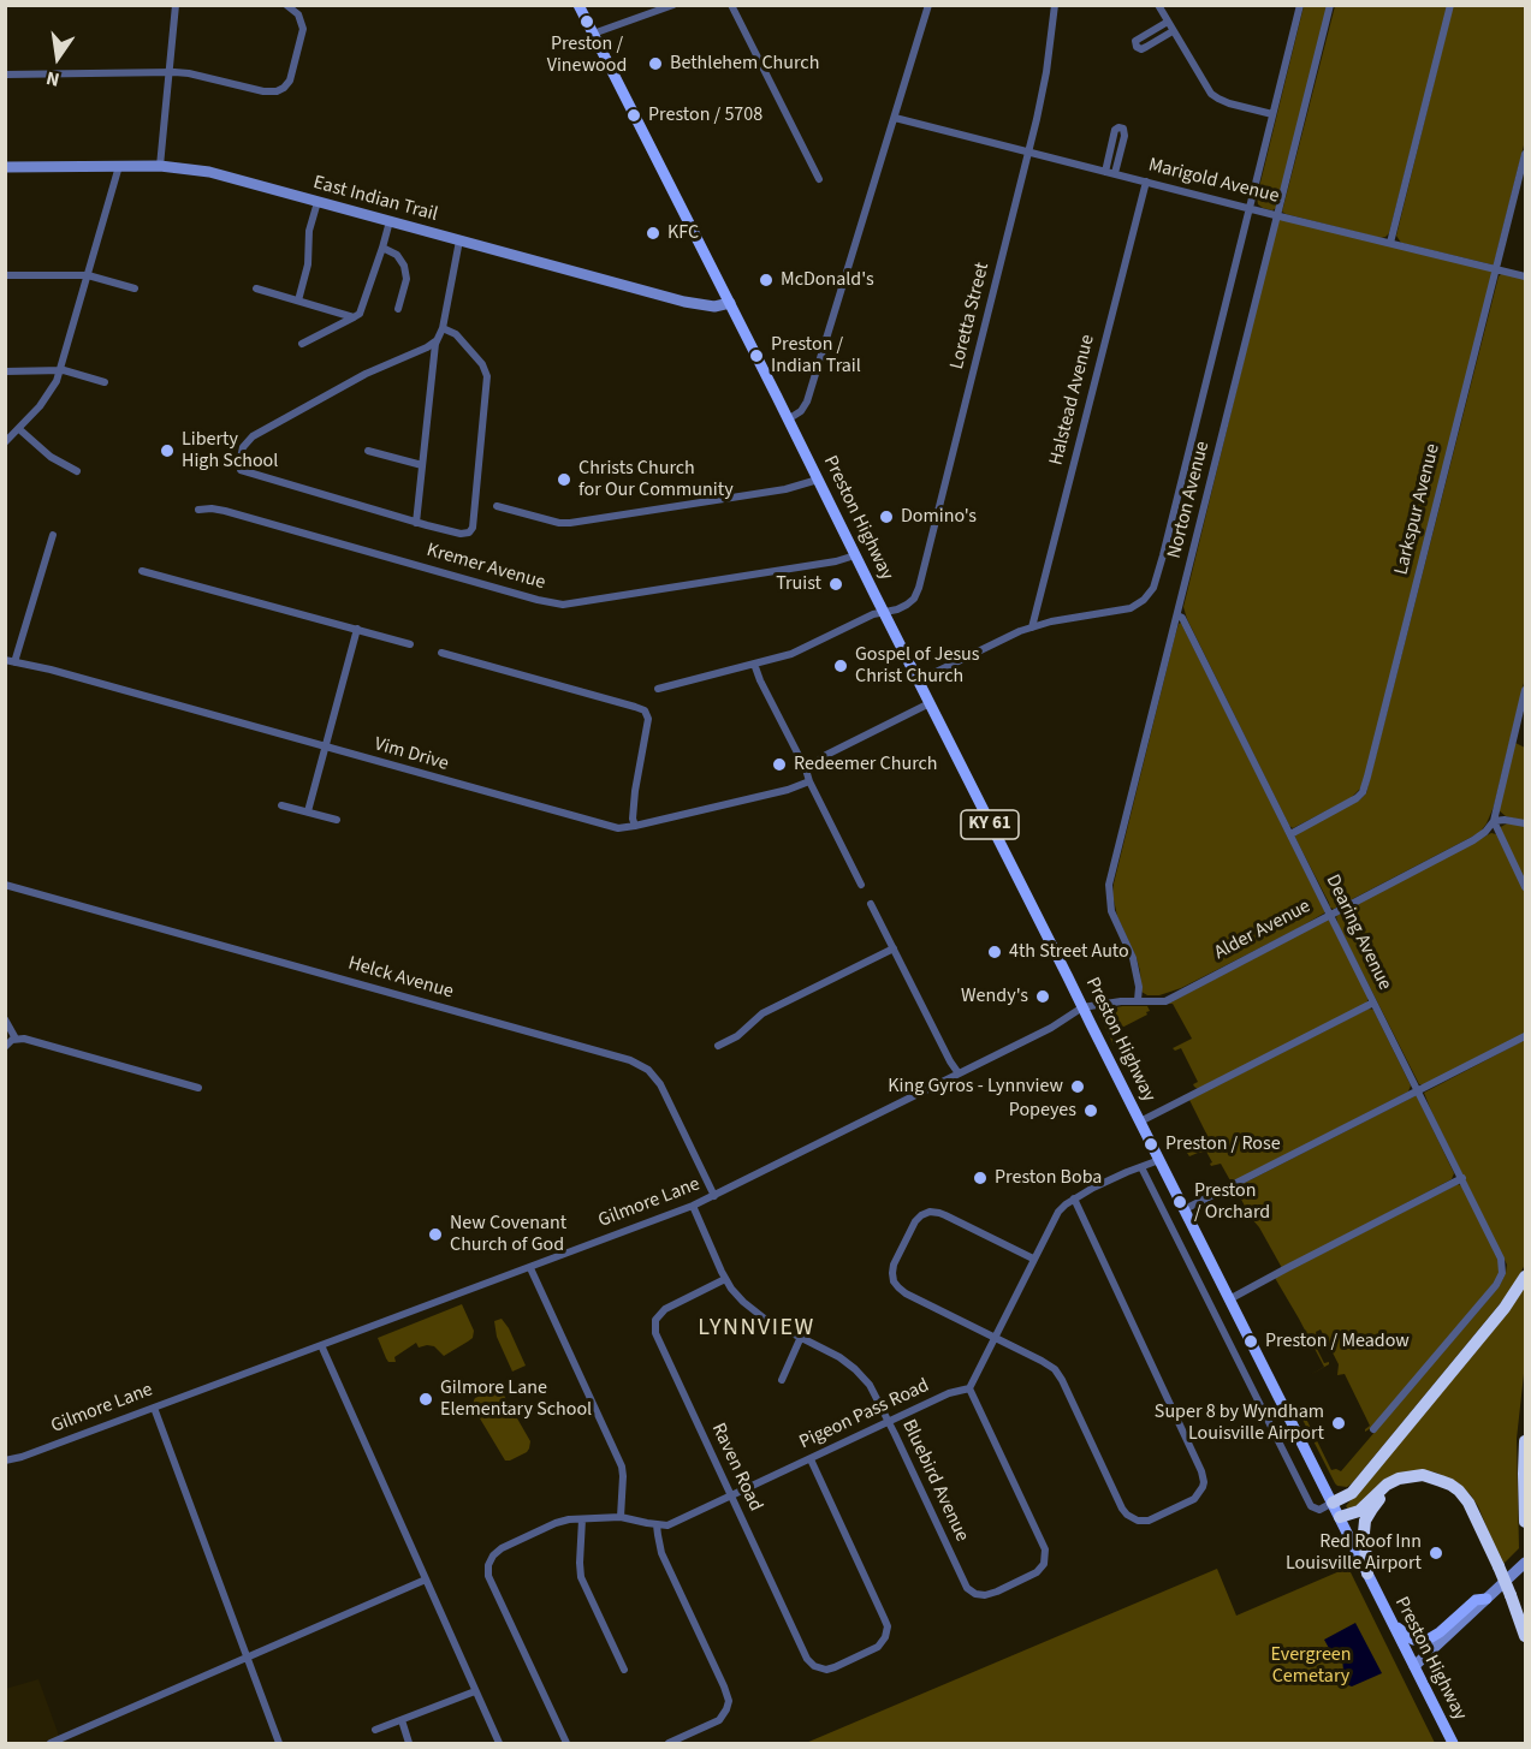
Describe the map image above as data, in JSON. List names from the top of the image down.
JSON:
{
  "streets": {
    "main road": ["East Indian Trail", "Preston Highway", "KY 61"],
    "street": [
      "Marigold Avenue",
      "Loretta Street",
      "Halstead Avenue",
      "Norton Avenue",
      "Larkspur Avenue",
      "Kremer Avenue",
      "Vim Drive",
      "Alder Avenue",
      "Dearing Avenue",
      "Helck Avenue",
      "Gilmore Lane",
      "Pigeon Pass Road",
      "Raven Road",
      "Bluebird Avenue"
    ]
  },
  "crossings": [
    ["Marigold Avenue", "Loretta Street"],
    ["Marigold Avenue", "Halstead Avenue"],
    ["Marigold Avenue", "Norton Avenue"],
    ["Marigold Avenue", "Larkspur Avenue"],
    ["East Indian Trail", "Preston Highway"],
    ["Loretta Street", "Preston Highway"],
    ["Halstead Avenue", "Norton Avenue"],
    ["Norton Avenue", "Preston Highway"],
    ["Norton Avenue", "Alder Avenue"],
    ["Norton Avenue", "Dearing Avenue"],
    ["Larkspur Avenue", "Dearing Avenue"],
    ["Preston Highway", "Kremer Avenue"],
    ["Preston Highway", "Alder Avenue"],
    ["Preston Highway", "Gilmore Lane"],
    ["Alder Avenue", "Dearing Avenue"],
    ["Alder Avenue", "Gilmore Lane"],
    ["Helck Avenue", "Gilmore Lane"],
    ["Gilmore Lane", "Bluebird Avenue"],
    ["Pigeon Pass Road", "Raven Road"],
    ["Pigeon Pass Road", "Bluebird Avenue"],
    ["Raven Road", "Bluebird Avenue"]
  ],
  "districts": ["LYNNVIEW"],
  "parks": ["Evergreen Cemetary"],
  "places": [
    "Preston / Vinewood",
    "Bethlehem Church",
    "Preston / 5708",
    "KFC",
    "McDonald's",
    "Preston / Indian Trail",
    "Liberty High School",
    "Christs Church for Our Community",
    "Domino's",
    "Truist",
    "Gospel of Jesus Christ Church",
    "Redeemer Church",
    "4th Street Auto",
    "Wendy's",
    "King Gyros - Lynnview",
    "Popeyes",
    "Preston / Rose",
    "Preston Boba",
    "Preston / Orchard",
    "New Covenant Church of God",
    "Preston / Meadow",
    "Gilmore Lane Elementary School",
    "Super 8 by Wyndham Louisville Airport",
    "Red Roof Inn Louisville Airport"
  ],
  "north": "bottom"
}
